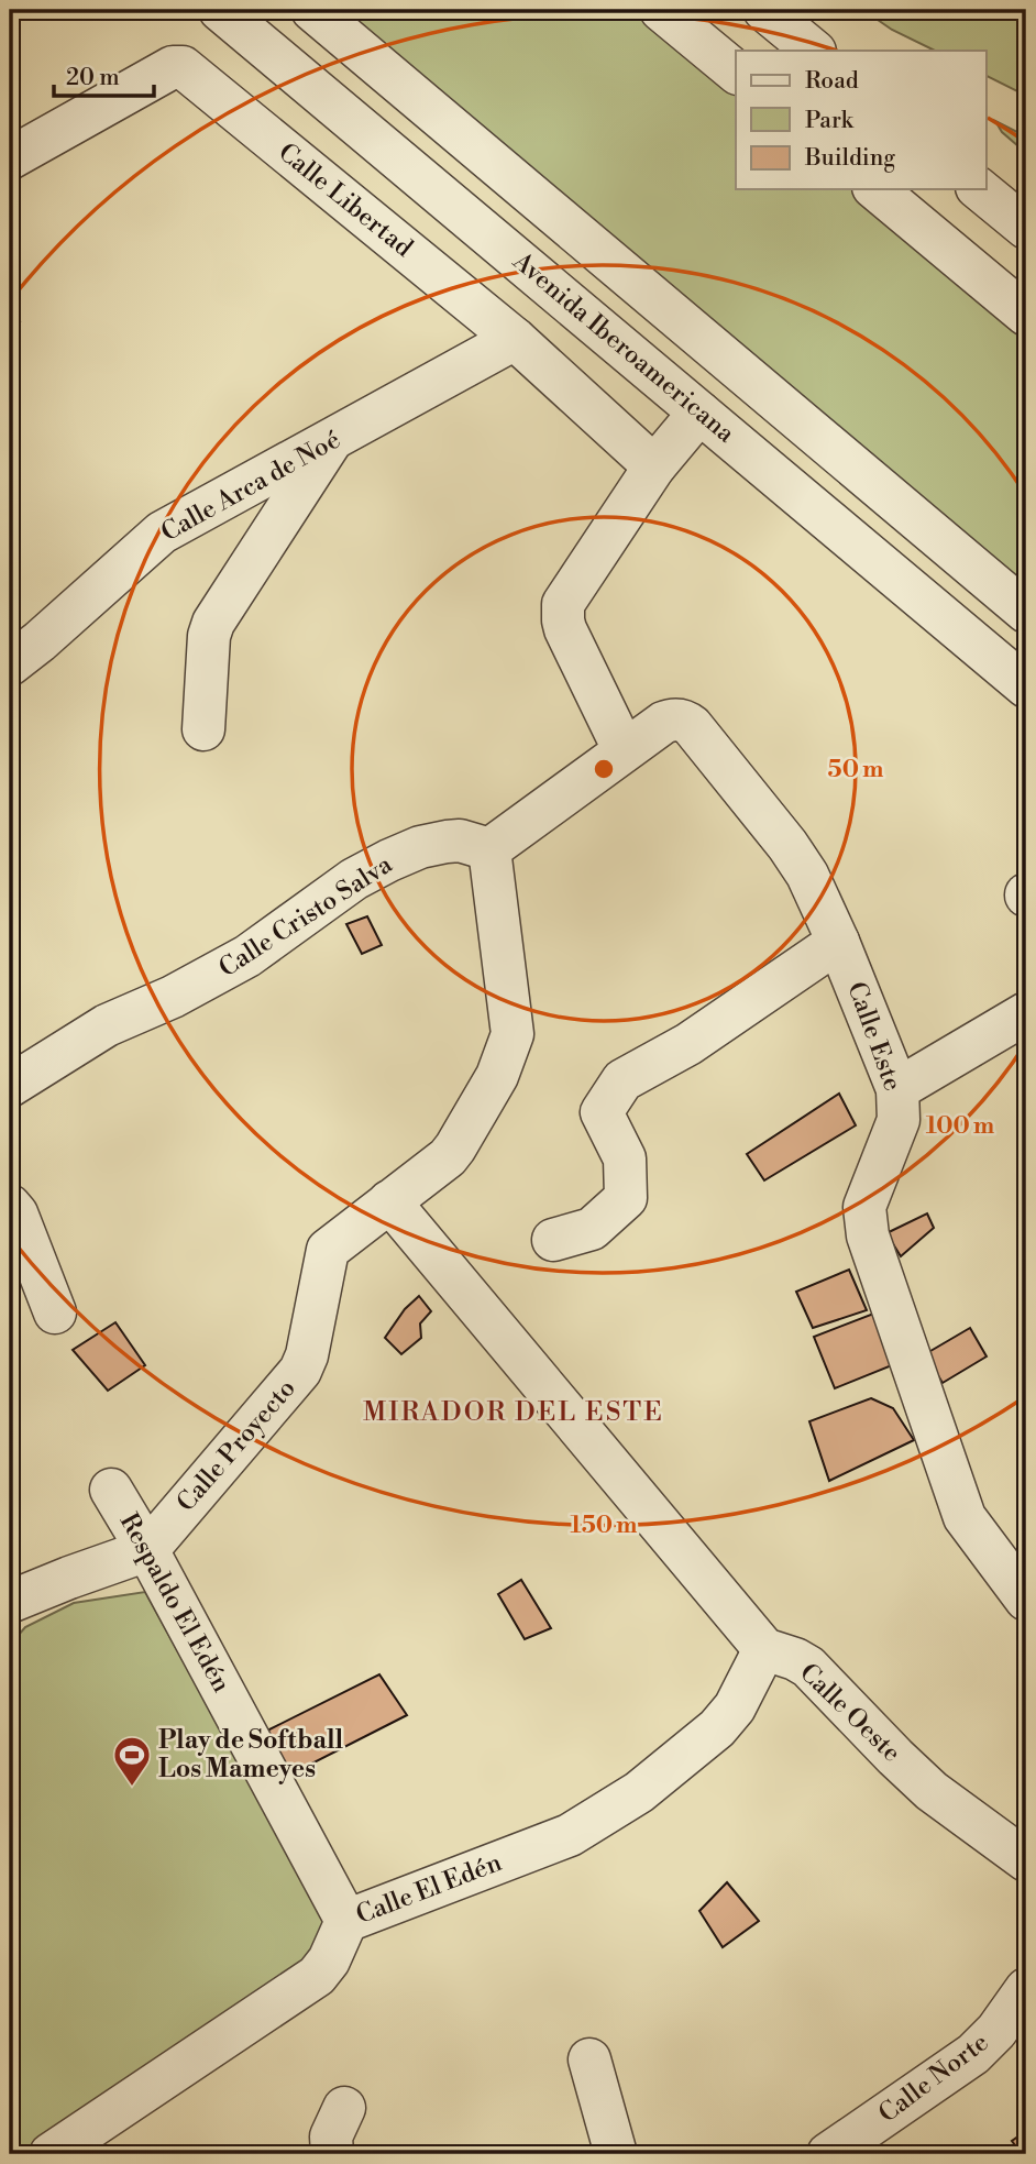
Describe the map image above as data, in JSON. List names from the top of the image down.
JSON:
{
  "streets": {
    "street": [
      "Calle Libertad",
      "Avenida Iberoamericana",
      "Calle Arca de Noé",
      "Calle Cristo Salva",
      "Calle Este",
      "Calle Proyecto",
      "Respaldo El Edén",
      "Calle Oeste",
      "Calle El Edén",
      "Calle Norte"
    ]
  },
  "crossings": [
    ["Calle Libertad", "Calle Arca de Noé"],
    ["Calle Cristo Salva", "Calle Proyecto"],
    ["Calle Proyecto", "Respaldo El Edén"],
    ["Respaldo El Edén", "Calle El Edén"],
    ["Calle Oeste", "Calle El Edén"]
  ],
  "districts": ["MIRADOR DEL ESTE"],
  "places": {
    "sports": ["Play de Softball Los Mameyes"]
  },
  "legend": ["Road", "Park", "Building"],
  "scale_bar": "20 m",
  "rings": ["50 m", "100 m", "150 m"]
}
